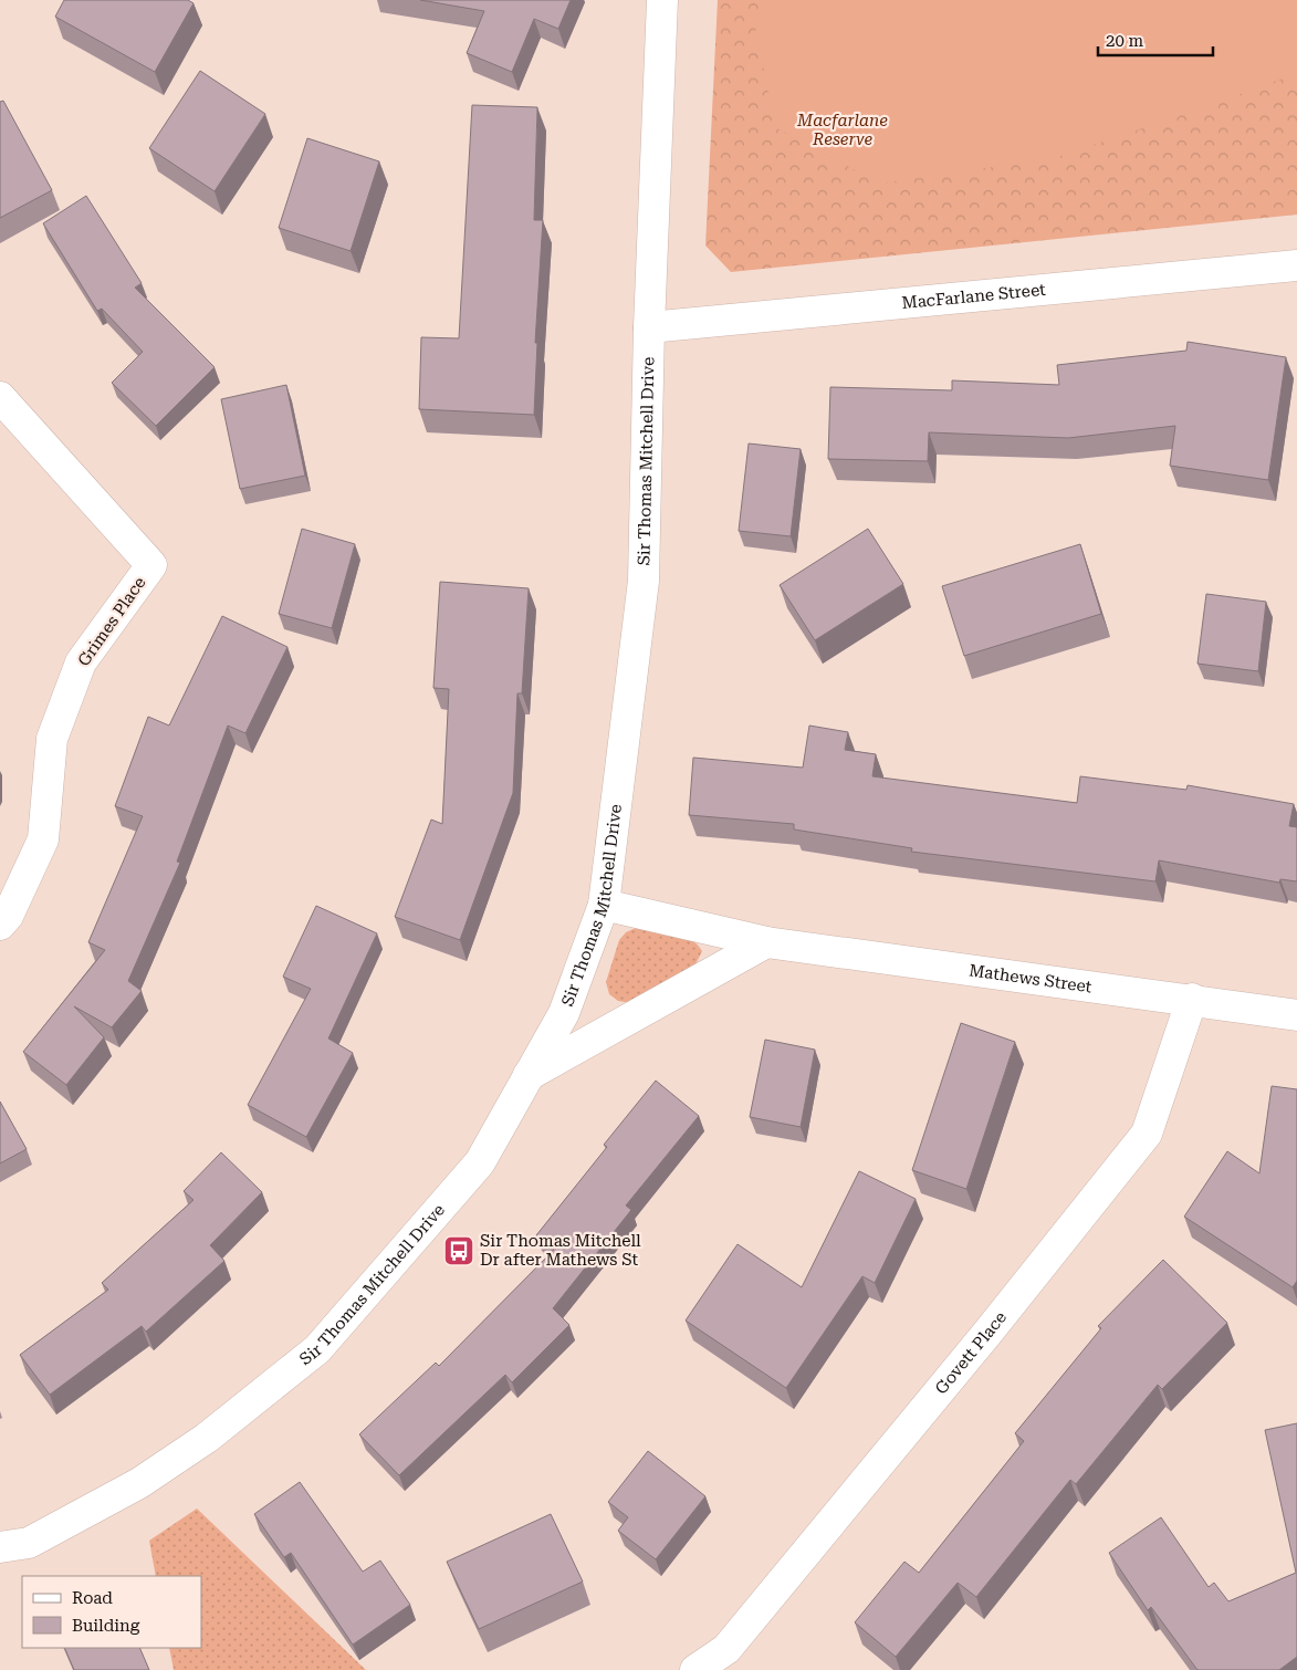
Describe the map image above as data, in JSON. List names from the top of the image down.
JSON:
{
  "streets": {
    "street": [
      "MacFarlane Street",
      "Sir Thomas Mitchell Drive",
      "Grimes Place",
      "Mathews Street",
      "Govett Place"
    ]
  },
  "crossings": [
    ["MacFarlane Street", "Sir Thomas Mitchell Drive"],
    ["Sir Thomas Mitchell Drive", "Mathews Street"],
    ["Mathews Street", "Govett Place"]
  ],
  "parks": ["Macfarlane Reserve"],
  "places": {
    "bus stop": ["Sir Thomas Mitchell Dr after Mathews St"]
  },
  "legend": ["Road", "Building"],
  "scale_bar": "20 m"
}
